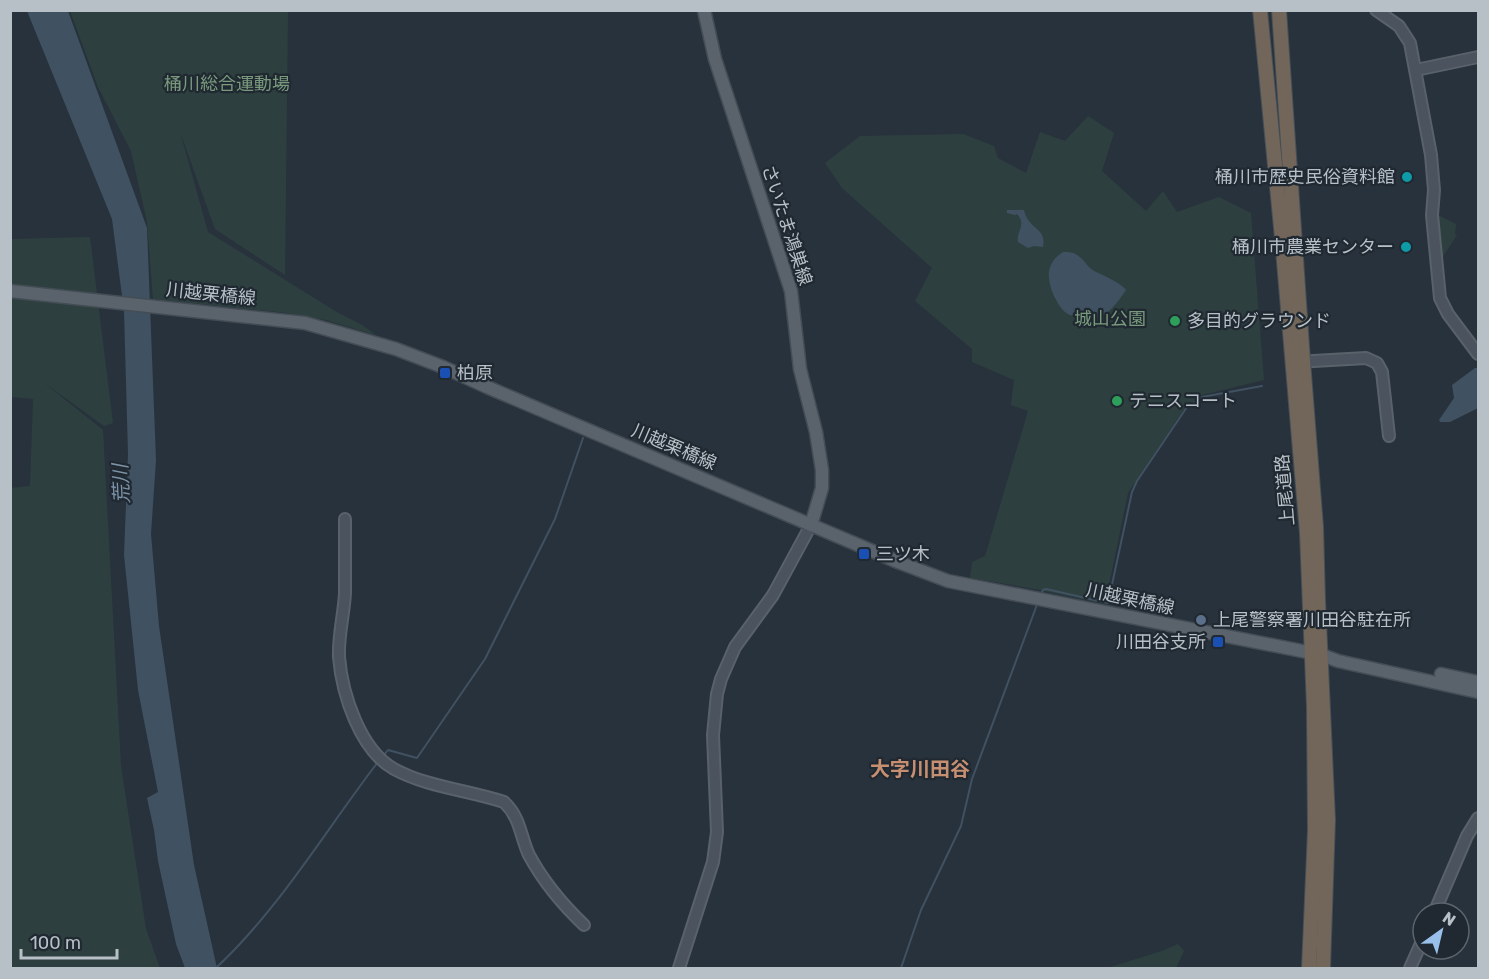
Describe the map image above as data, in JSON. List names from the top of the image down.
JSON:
{
  "streets": {
    "highway": ["上尾道路"],
    "main road": ["さいたま鴻巣線", "川越栗橋線"]
  },
  "crossings": [
    ["さいたま鴻巣線", "川越栗橋線"],
    ["川越栗橋線", "上尾道路"]
  ],
  "districts": ["大字川田谷"],
  "water": ["荒川"],
  "parks": ["桶川総合運動場", "城山公園"],
  "places": {
    "other": [
      "桶川市歴史民俗資料館",
      "桶川市農業センター",
      "多目的グラウンド",
      "テニスコート",
      "上尾警察署川田谷駐在所"
    ],
    "transit": ["柏原", "三ツ木", "川田谷支所"]
  },
  "scale_bar": "100 m",
  "north": "top right"
}
